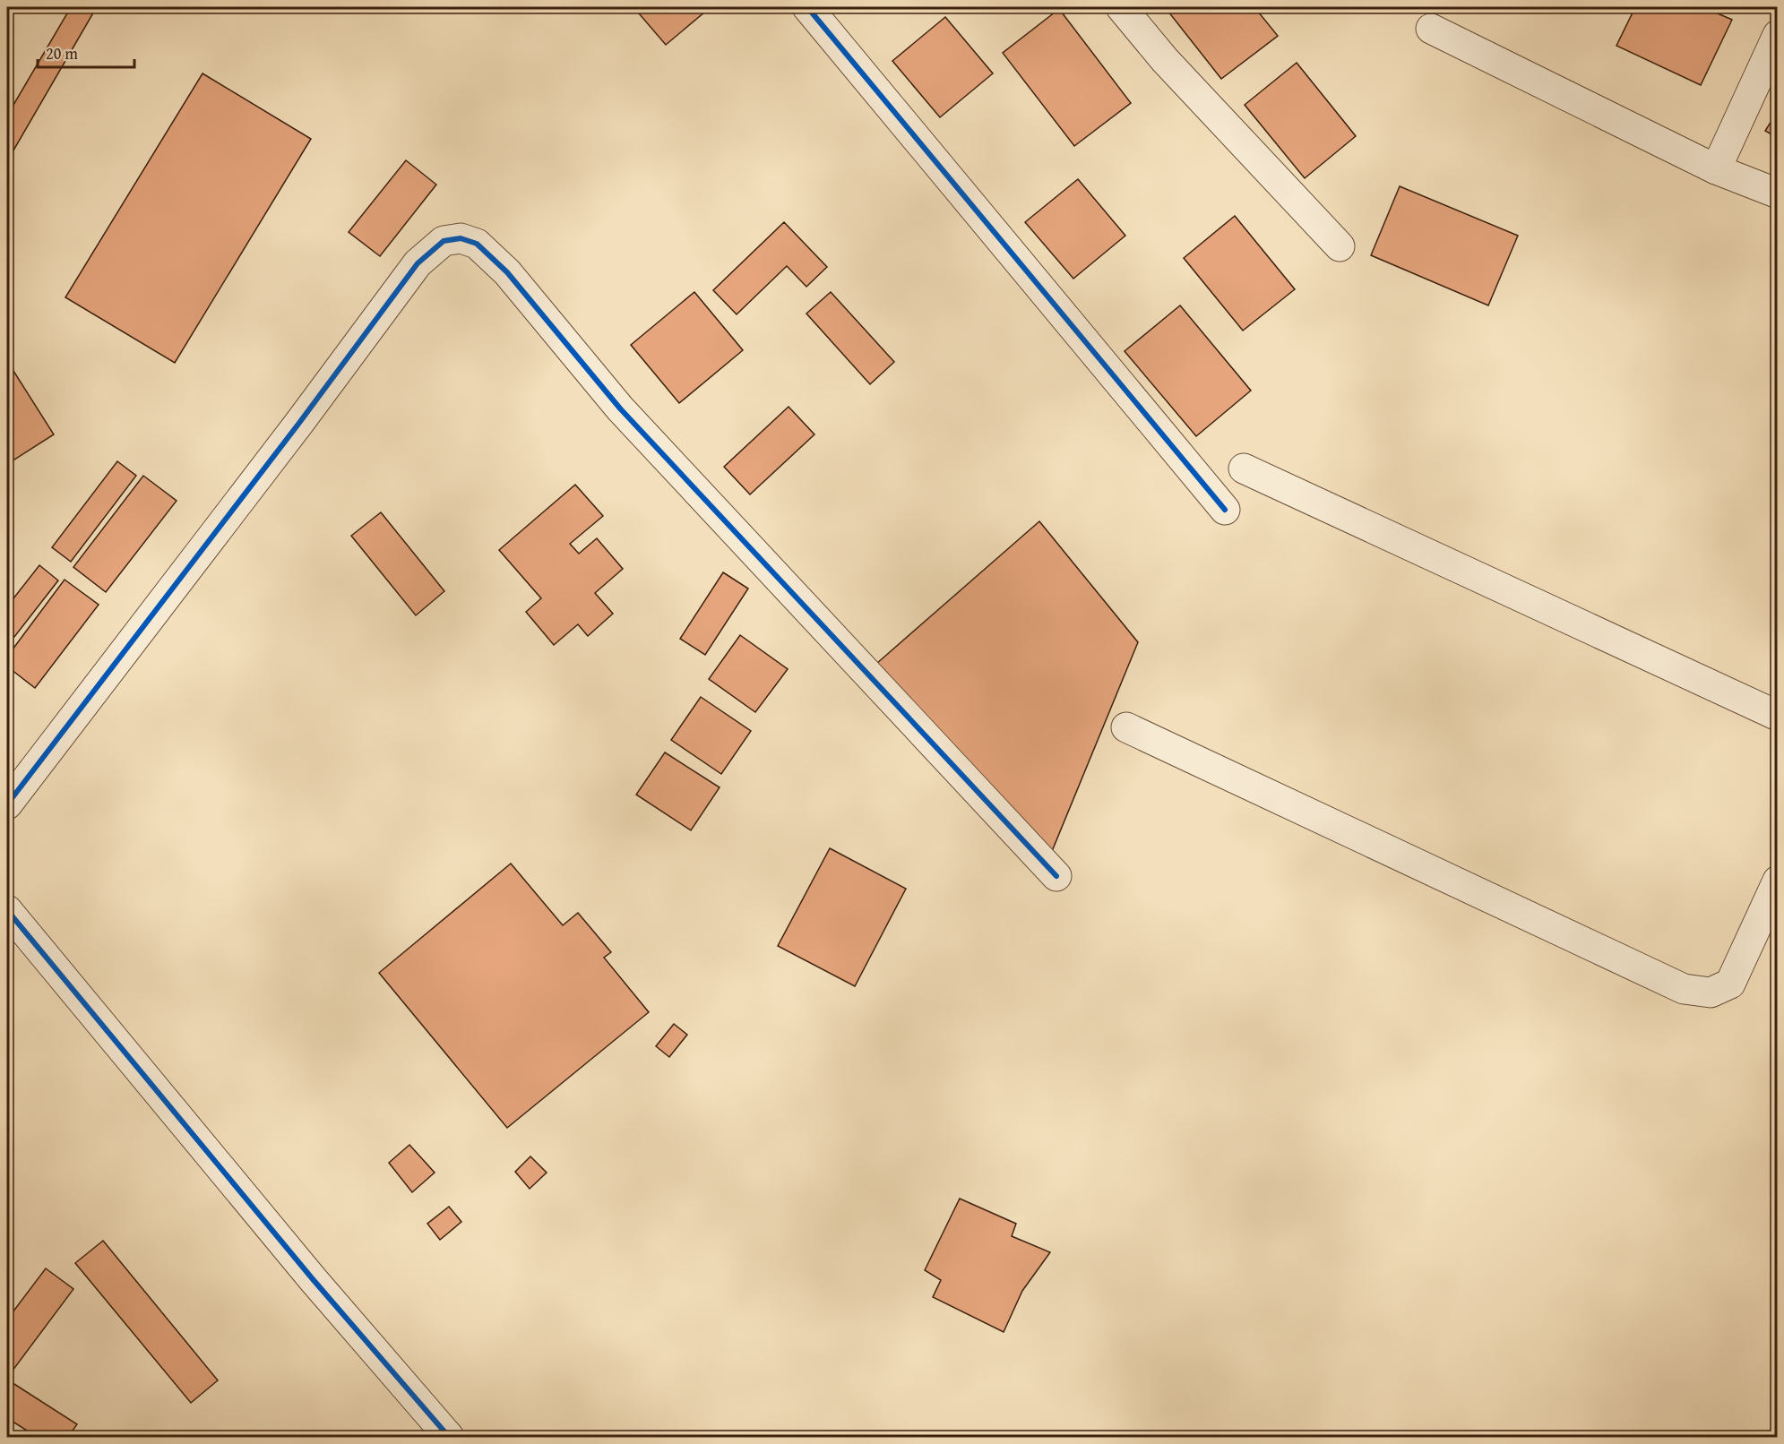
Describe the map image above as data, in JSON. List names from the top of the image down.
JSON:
{
  "scale_bar": "20 m"
}
